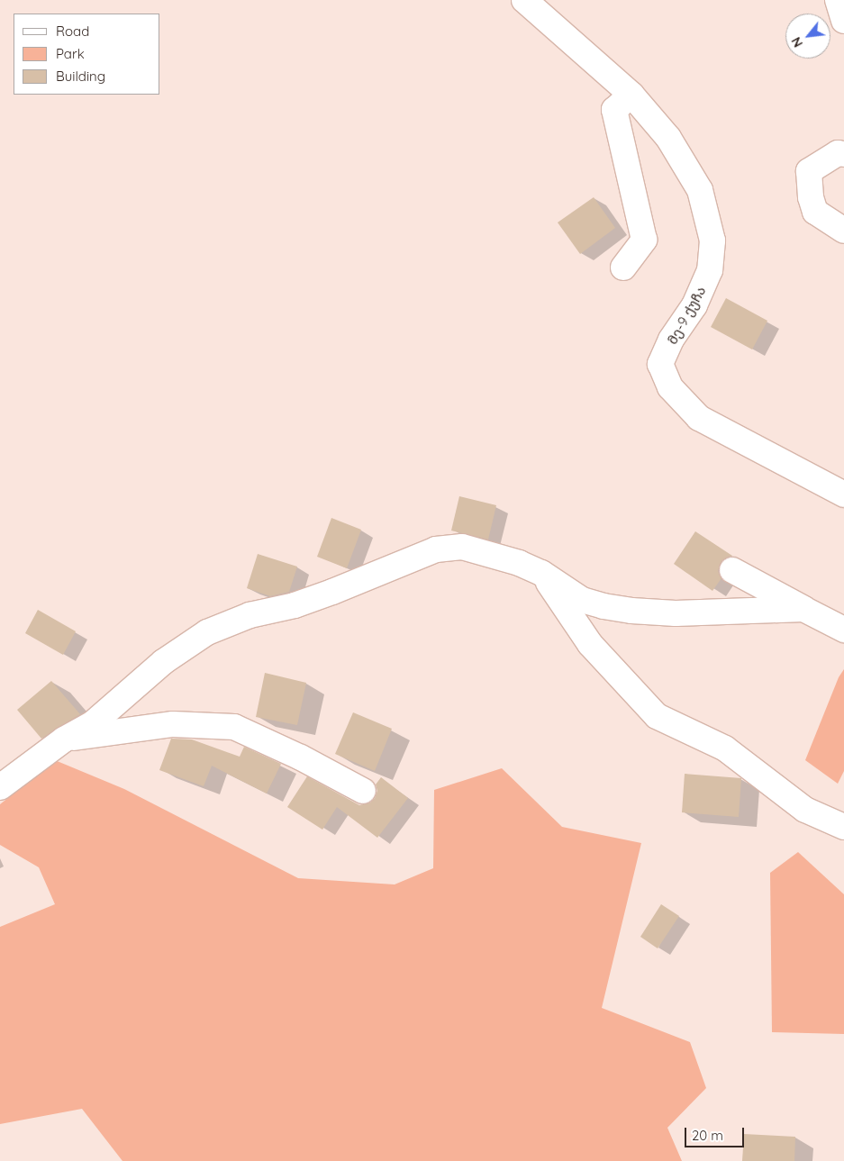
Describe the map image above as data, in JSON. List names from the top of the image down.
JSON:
{
  "streets": {
    "street": ["მე-9 ქუჩა"]
  },
  "legend": ["Road", "Park", "Building"],
  "scale_bar": "20 m",
  "north": "bottom left"
}
